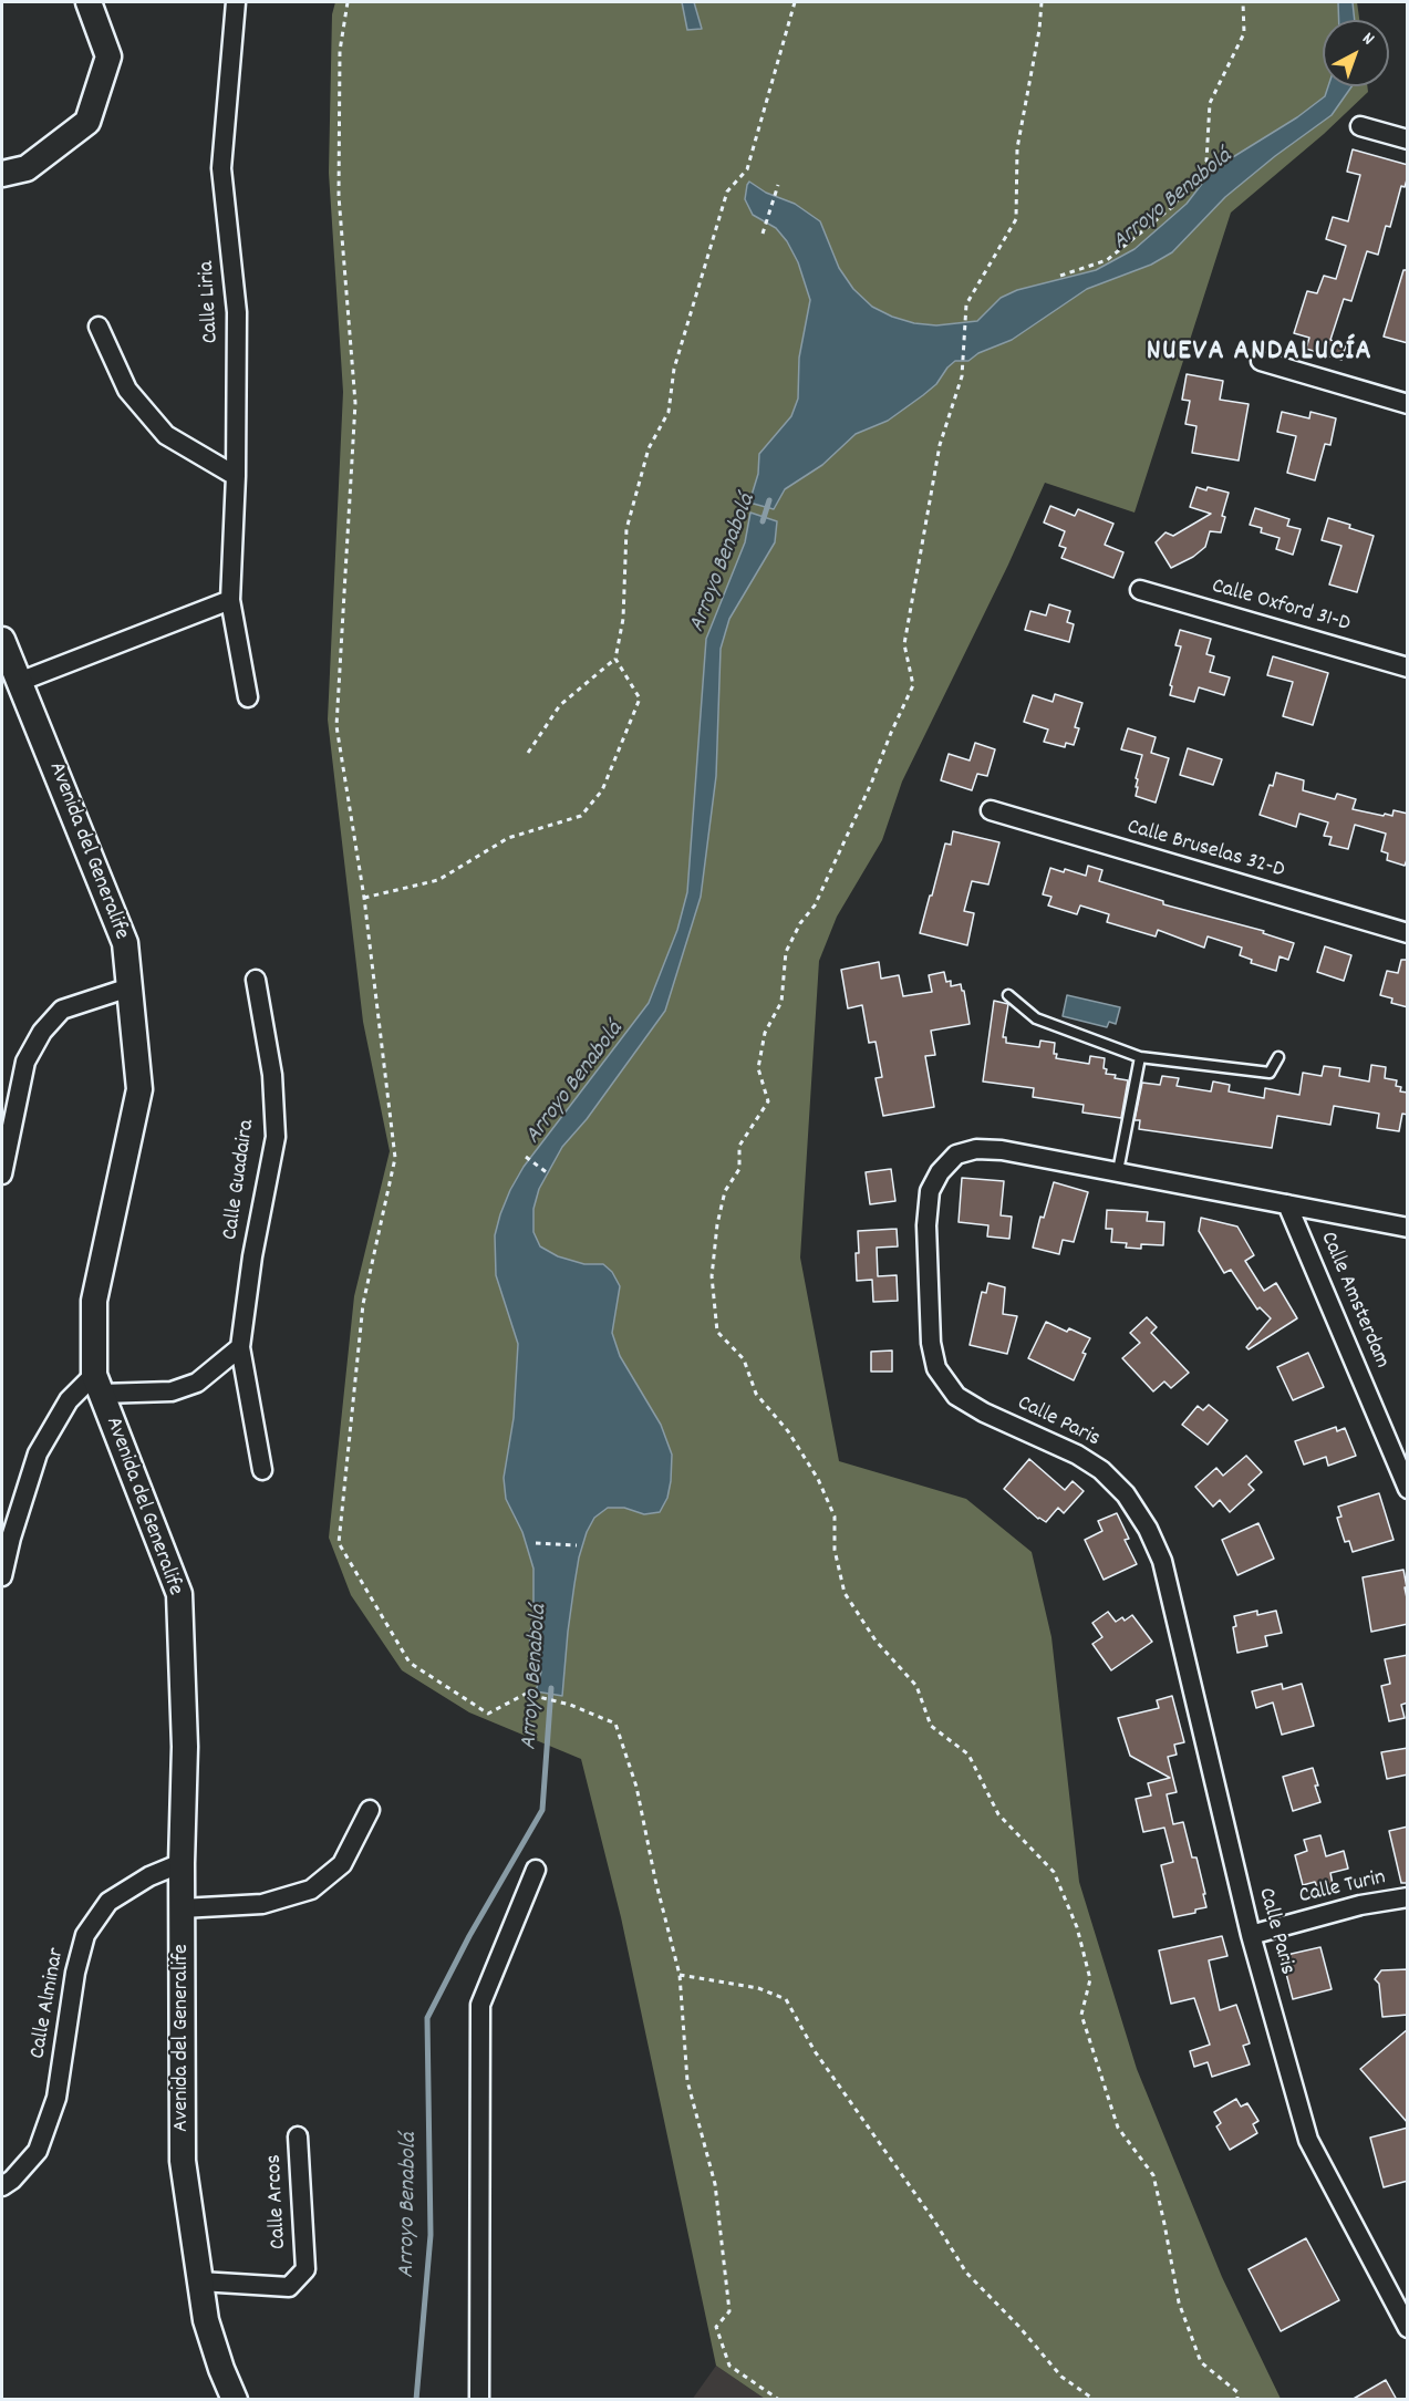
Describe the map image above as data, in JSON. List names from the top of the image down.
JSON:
{
  "streets": {
    "street": [
      "Calle Liria",
      "Calle Oxford 31-D",
      "Calle Bruselas 32-D",
      "Avenida del Generalife",
      "Calle Guadaira",
      "Calle Amsterdam",
      "Calle Paris",
      "Calle Turin",
      "Calle Alminar",
      "Calle Arcos"
    ]
  },
  "crossings": [
    ["Avenida del Generalife", "Calle Alminar"],
    ["Avenida del Generalife", "Calle Arcos"],
    ["Calle Amsterdam", "Calle Paris"],
    ["Calle Paris", "Calle Turin"]
  ],
  "districts": ["NUEVA ANDALUCÍA"],
  "water": ["Arroyo Benabolá"],
  "north": "top right"
}
